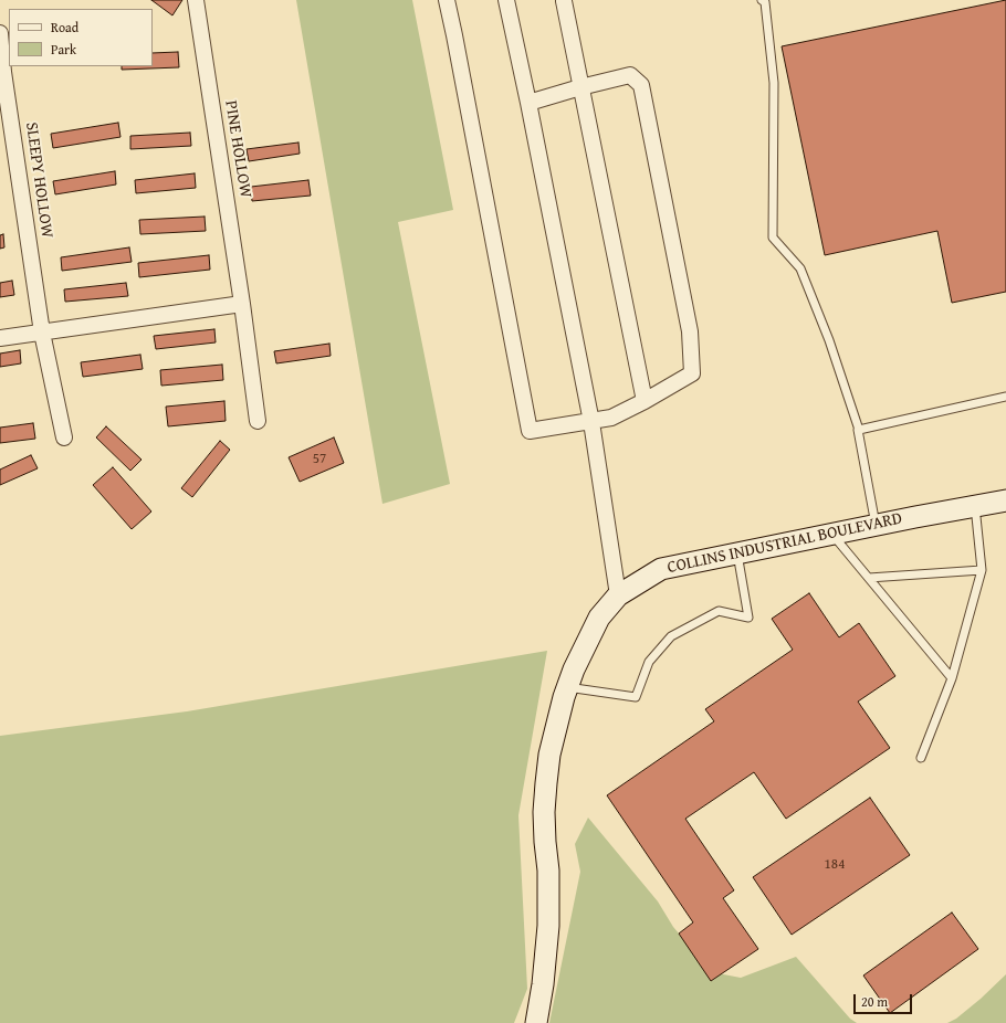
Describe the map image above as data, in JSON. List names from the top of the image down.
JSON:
{
  "streets": {
    "street": ["PINE HOLLOW", "SLEEPY HOLLOW", "COLLINS INDUSTRIAL BOULEVARD"]
  },
  "house_numbers": ["57", "184"],
  "legend": ["Road", "Park"],
  "scale_bar": "20 m"
}
